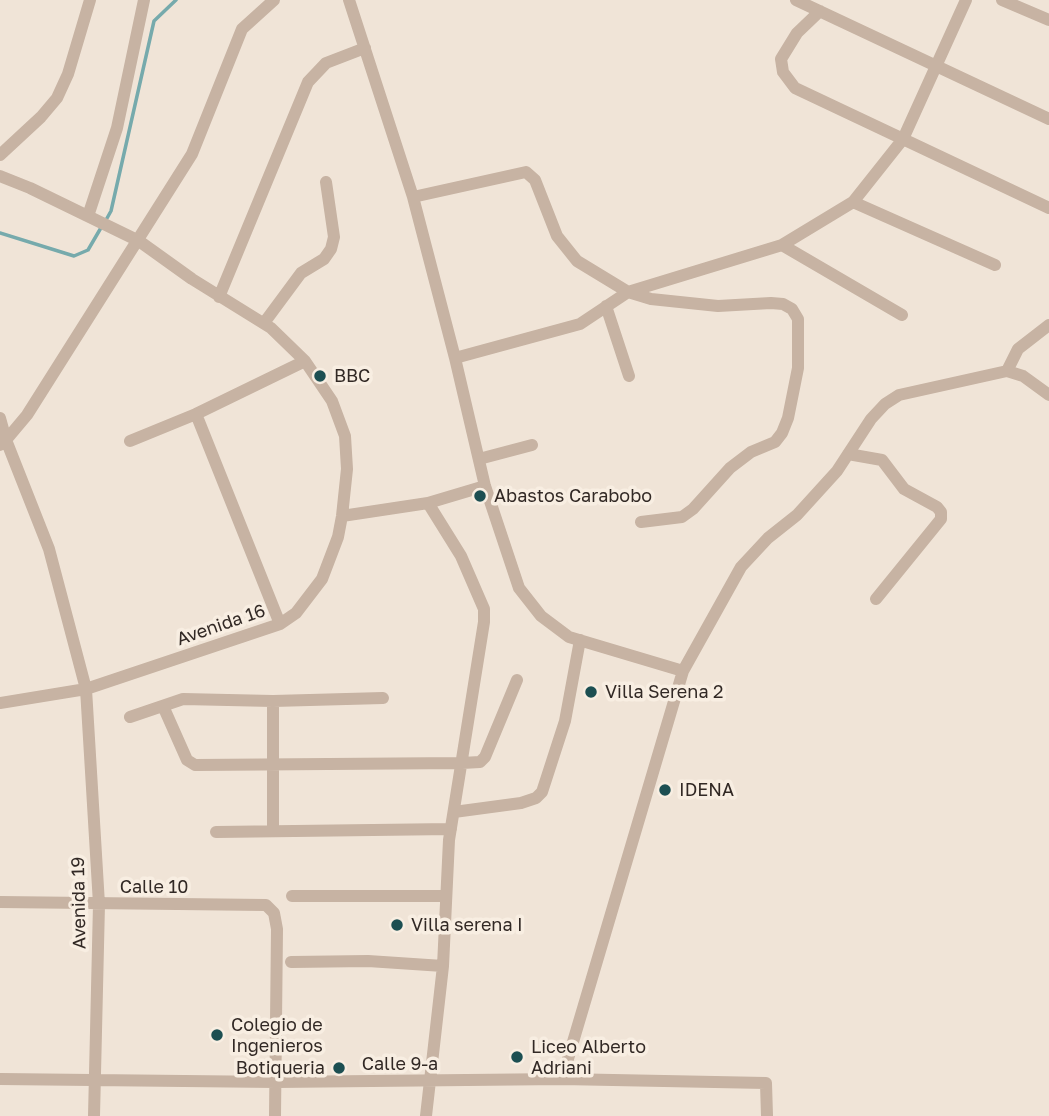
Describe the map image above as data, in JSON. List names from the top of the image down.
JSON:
{
  "streets": {
    "street": [
      "Avenida 16",
      "Calle 10",
      "Avenida 19",
      "Calle 9-a"
    ]
  },
  "crossings": [
    ["Avenida 16", "Avenida 19"],
    ["Calle 10", "Avenida 19"],
    ["Calle 10", "Calle 9-a"],
    ["Avenida 19", "Calle 9-a"]
  ],
  "places": [
    "BBC",
    "Abastos Carabobo",
    "Villa Serena 2",
    "IDENA",
    "Villa serena I",
    "Colegio de Ingenieros",
    "Liceo Alberto Adriani",
    "Botiqueria"
  ]
}
